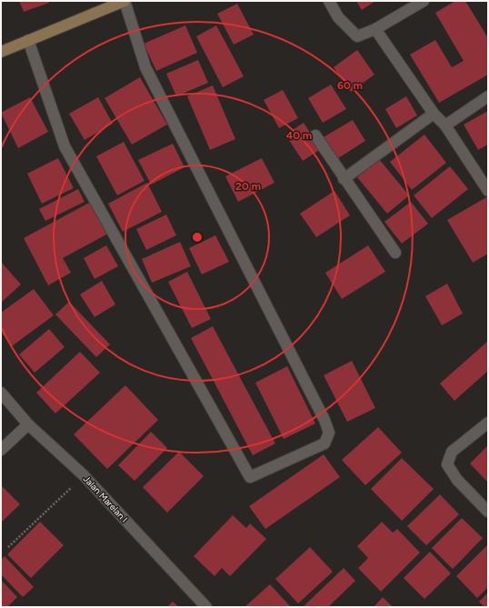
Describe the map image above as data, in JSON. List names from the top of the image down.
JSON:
{
  "streets": {
    "street": ["Jalan Marelan I"]
  },
  "rings": ["60 m", "40 m", "20 m"]
}
